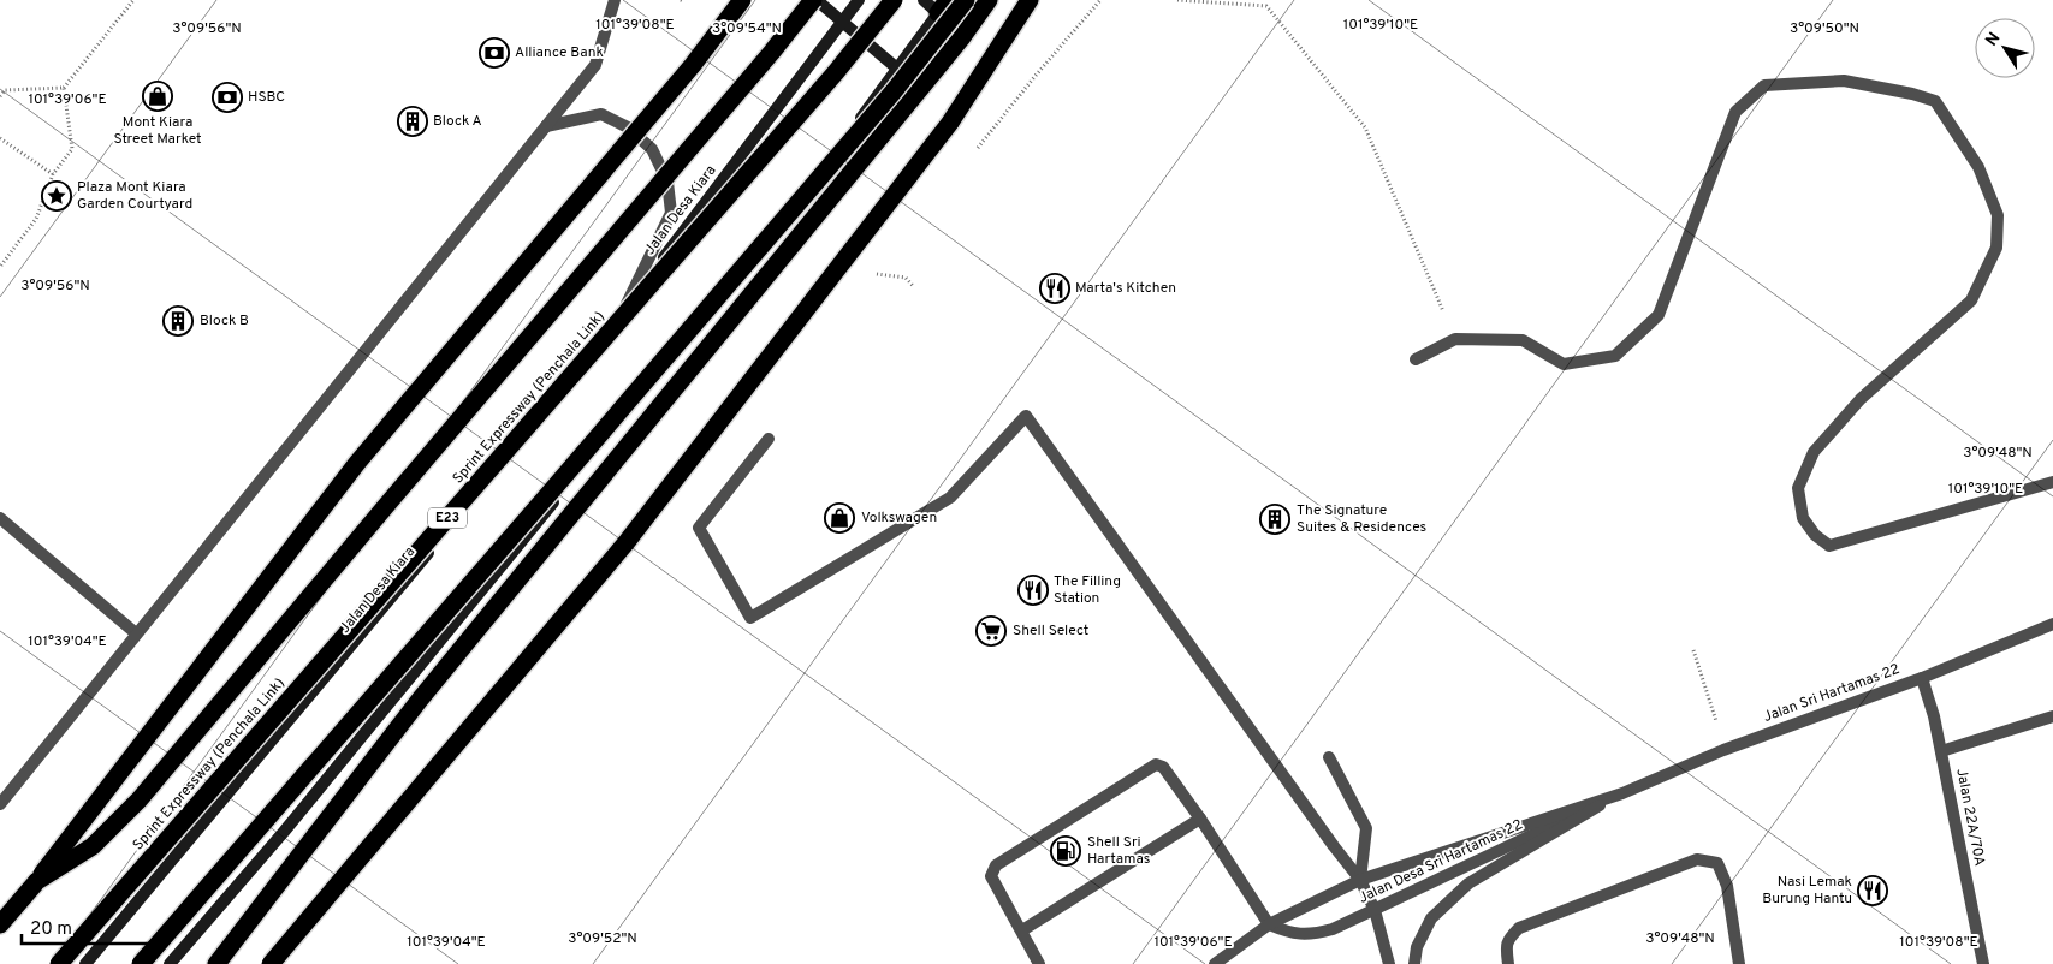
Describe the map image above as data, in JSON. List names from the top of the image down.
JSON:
{
  "streets": {
    "highway": ["Sprint Expressway (Penchala Link)", "E23"],
    "main road": ["Jalan Desa Kiara"],
    "street": ["Jalan Sri Hartamas 22", "Jalan 22A/70A", "Jalan Desa Sri Hartamas 22"]
  },
  "crossings": [
    ["Jalan Sri Hartamas 22", "Jalan 22A/70A"],
    ["Jalan Sri Hartamas 22", "Jalan Desa Sri Hartamas 22"]
  ],
  "places": {
    "bank": ["Alliance Bank", "HSBC"],
    "shop": ["Mont Kiara Street Market", "Volkswagen"],
    "building": ["Block A", "Block B", "The Signature Suites & Residences"],
    "place": ["Plaza Mont Kiara Garden Courtyard"],
    "restaurant": ["Marta's Kitchen", "The Filling Station", "Nasi Lemak Burung Hantu"],
    "supermarket": ["Shell Select"],
    "fuel station": ["Shell Sri Hartamas"]
  },
  "scale_bar": "20 m",
  "north": "top left",
  "coordinates": [
    "101°39'08\"E",
    "101°39'10\"E",
    "3°09'56\"N",
    "3°09'54\"N",
    "3°09'50\"N",
    "101°39'06\"E",
    "3°09'48\"N",
    "101°39'04\"E",
    "3°09'52\"N"
  ]
}
